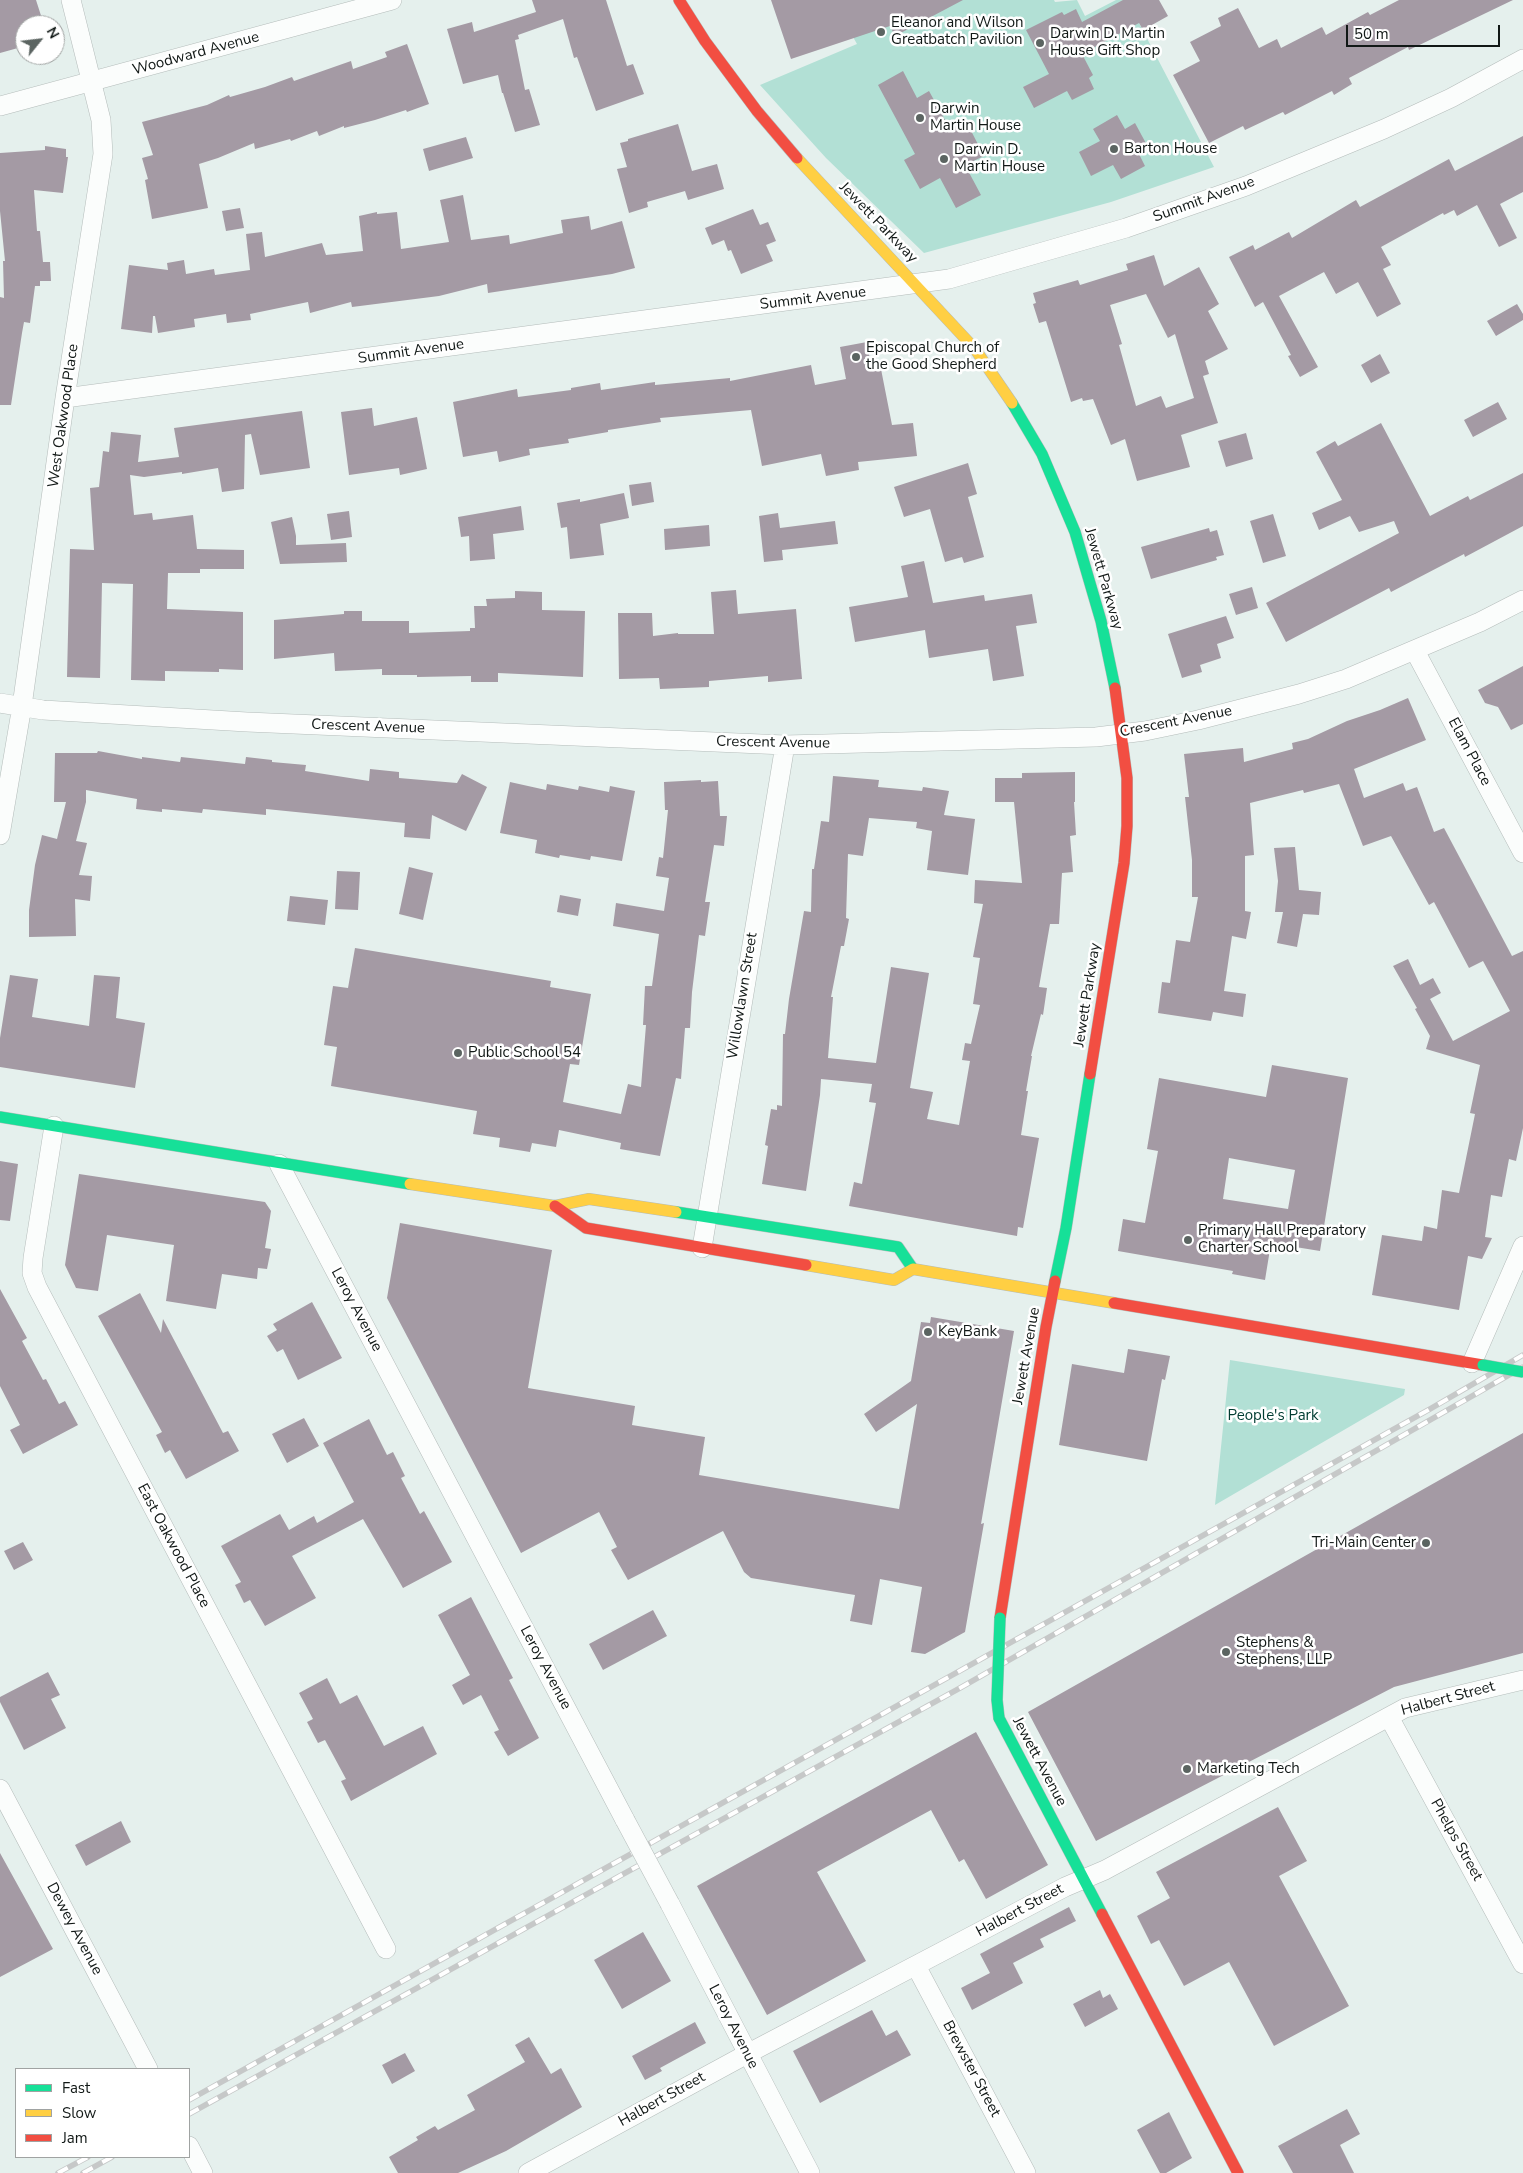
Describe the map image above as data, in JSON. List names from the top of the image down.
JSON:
{
  "streets": {
    "street": [
      "Woodward Avenue",
      "Summit Avenue",
      "Jewett Parkway",
      "West Oakwood Place",
      "Crescent Avenue",
      "Elam Place",
      "Willowlawn Street",
      "Leroy Avenue",
      "Jewett Avenue",
      "East Oakwood Place",
      "Halbert Street",
      "Phelps Street",
      "Dewey Avenue",
      "Brewster Street"
    ]
  },
  "crossings": [
    ["Woodward Avenue", "West Oakwood Place"],
    ["Summit Avenue", "Jewett Parkway"],
    ["Summit Avenue", "West Oakwood Place"],
    ["Jewett Parkway", "Crescent Avenue"],
    ["Jewett Parkway", "Jewett Avenue"],
    ["West Oakwood Place", "Crescent Avenue"],
    ["Crescent Avenue", "Elam Place"],
    ["Crescent Avenue", "Willowlawn Street"],
    ["Leroy Avenue", "Halbert Street"],
    ["Jewett Avenue", "Halbert Street"],
    ["Halbert Street", "Phelps Street"],
    ["Halbert Street", "Brewster Street"]
  ],
  "parks": ["People's Park"],
  "places": [
    "Eleanor and Wilson Greatbatch Pavilion",
    "Darwin D. Martin House Gift Shop",
    "Darwin Martin House",
    "Barton House",
    "Darwin D. Martin House",
    "Episcopal Church of the Good Shepherd",
    "Public School 54",
    "Primary Hall Preparatory Charter School",
    "KeyBank",
    "Tri-Main Center",
    "Stephens & Stephens, LLP",
    "Marketing Tech"
  ],
  "legend": ["Fast", "Slow", "Jam"],
  "scale_bar": "50 m",
  "north": "top right"
}
